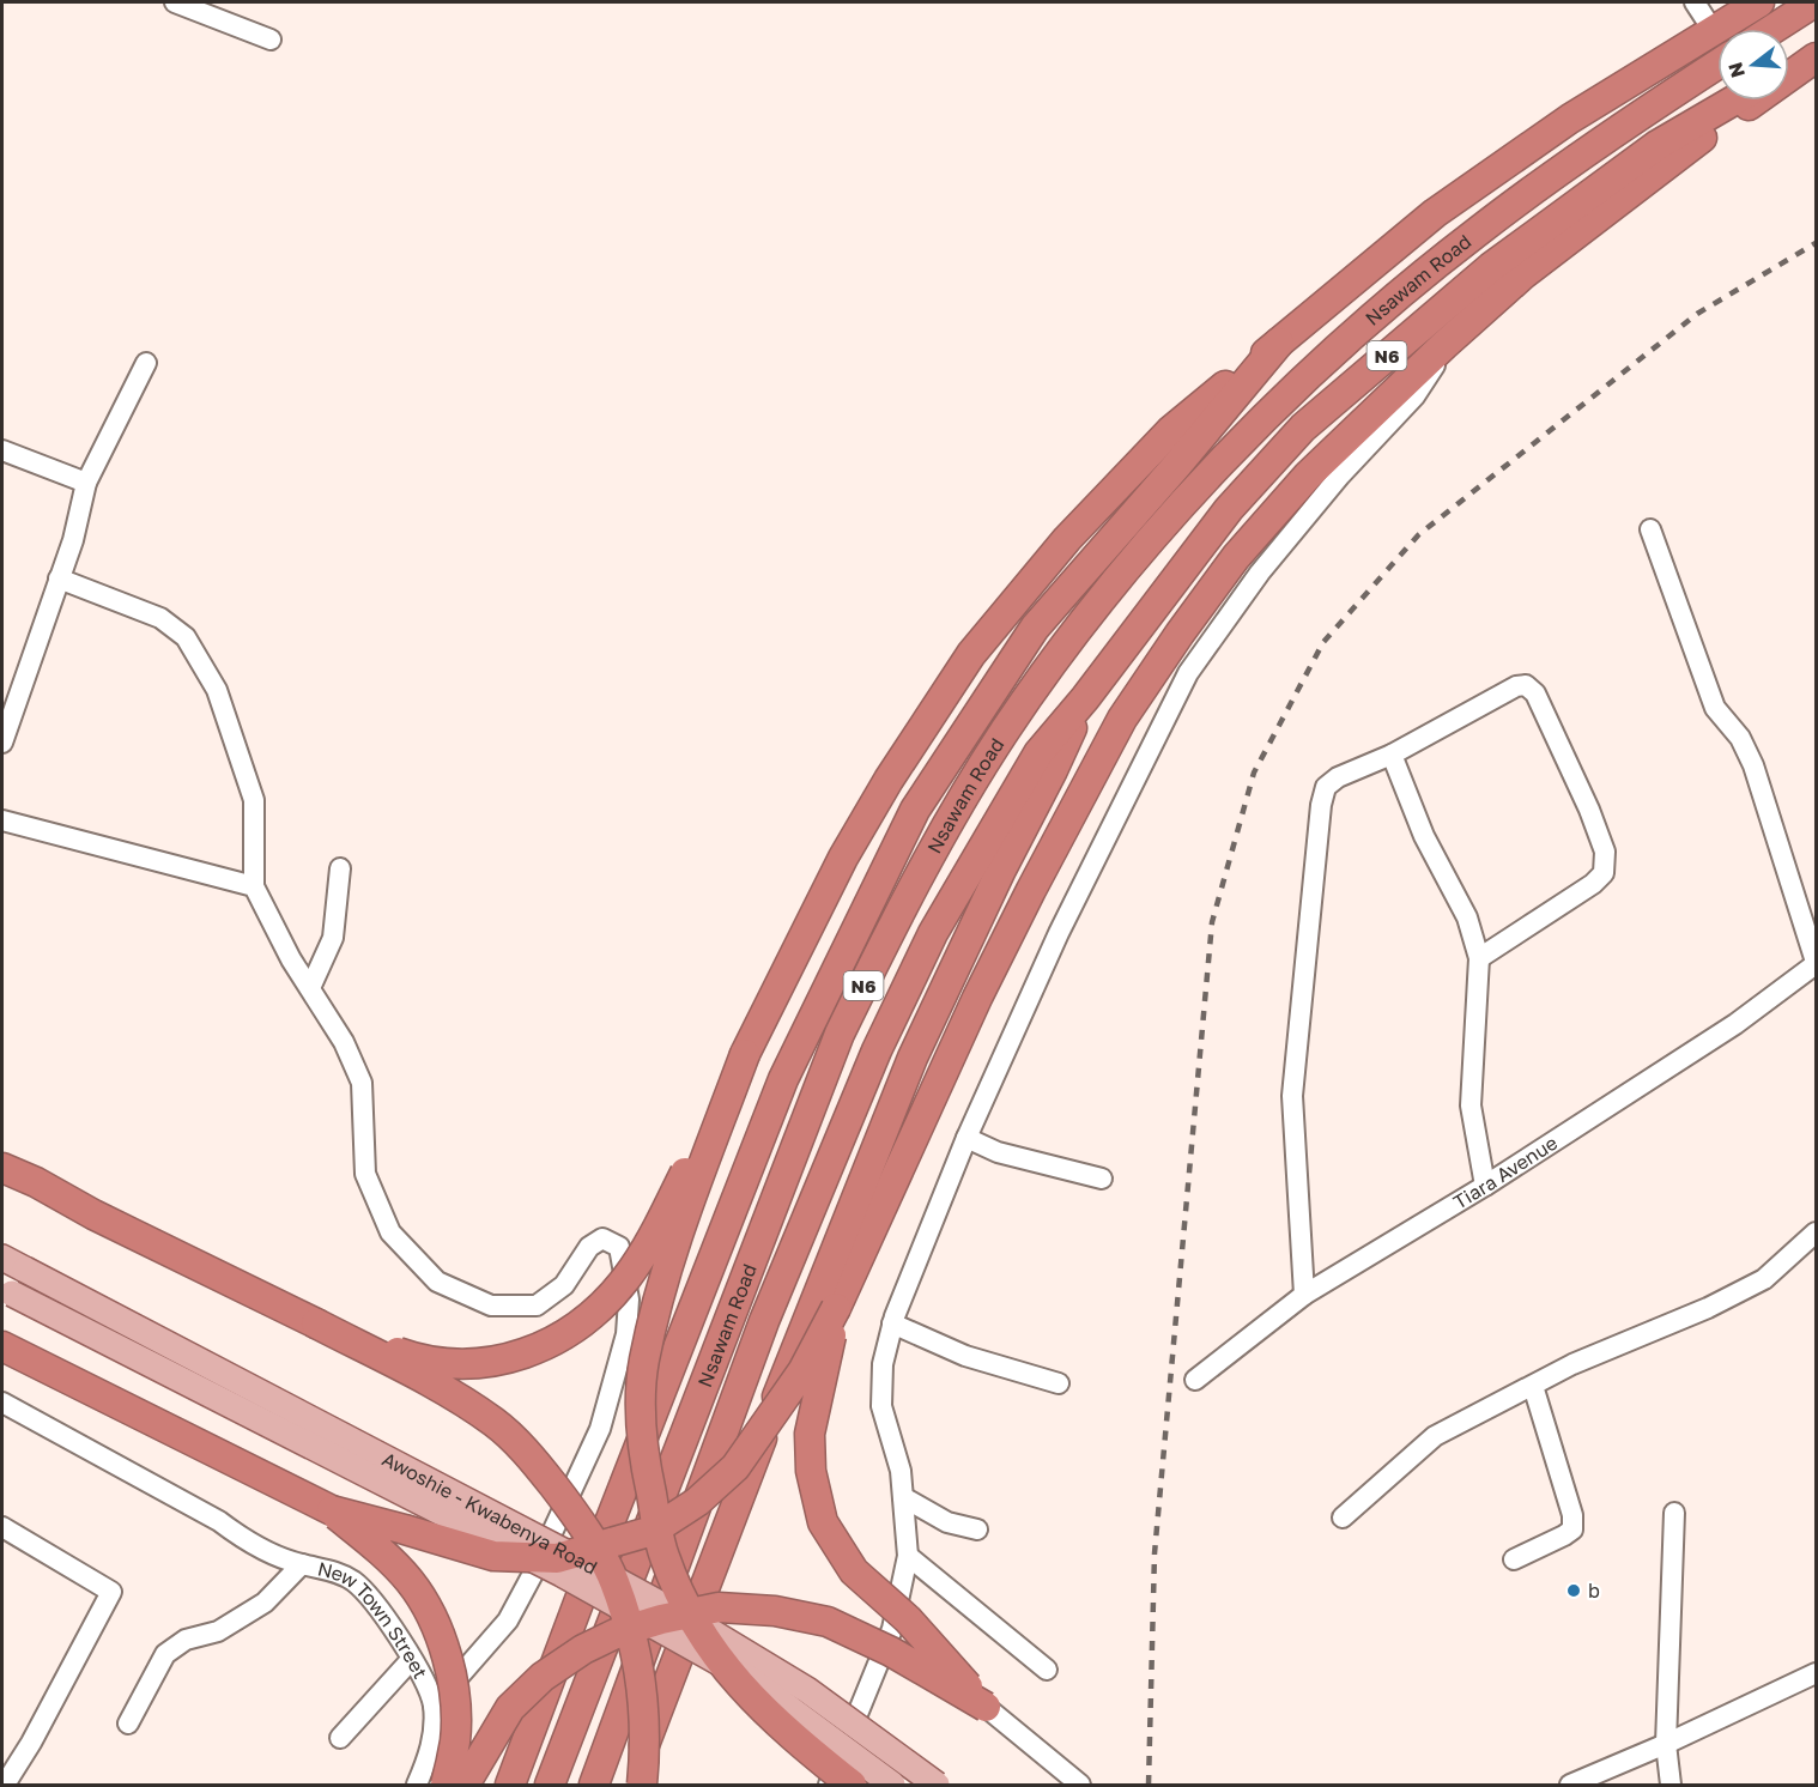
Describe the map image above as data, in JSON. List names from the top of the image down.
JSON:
{
  "streets": {
    "highway": ["Nsawam Road", "N6"],
    "main road": ["Awoshie - Kwabenya Road"],
    "street": ["Tiara Avenue", "New Town Street"]
  },
  "places": ["b"],
  "north": "left"
}
